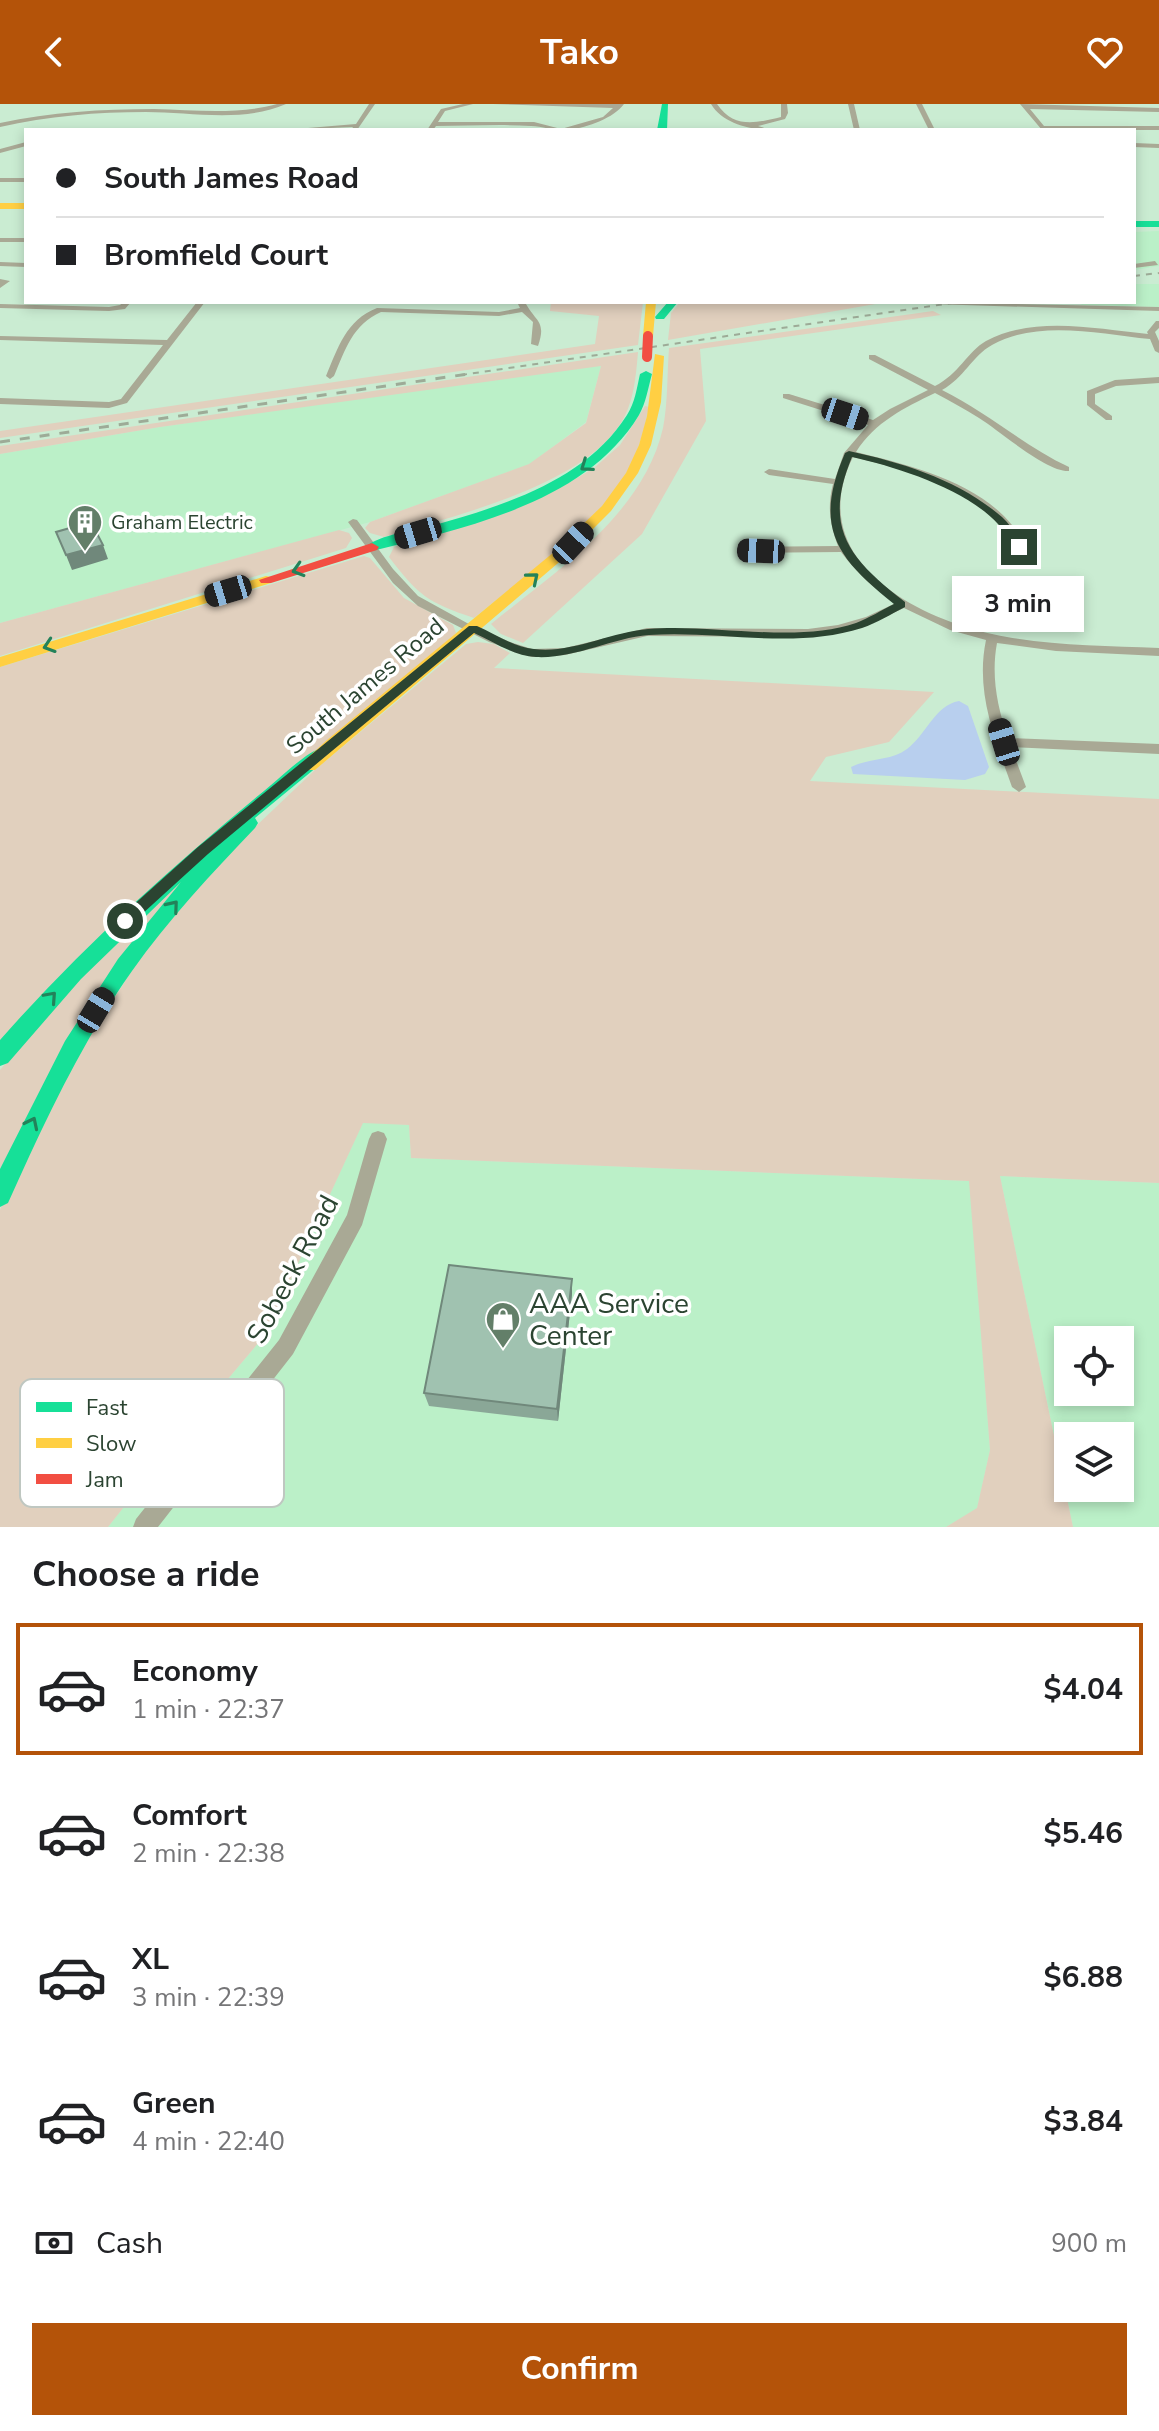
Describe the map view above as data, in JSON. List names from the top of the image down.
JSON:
{
  "streets": {
    "main road": ["South James Road"],
    "street": ["Sobeck Road"]
  },
  "places": {
    "building": ["Graham Electric"],
    "shop": ["AAA Service Center"]
  },
  "legend": ["Fast", "Slow", "Jam"],
  "page": {
    "header": "Tako",
    "banner": ["South James Road", "Bromfield Court"],
    "bubble": "3 min",
    "heading": "Choose a ride",
    "list": [
      {
        "name": "Economy",
        "note": "1 min · 22:37",
        "value": "$4.04"
      },
      {
        "name": "Comfort",
        "note": "2 min · 22:38",
        "value": "$5.46"
      },
      {
        "name": "XL",
        "note": "3 min · 22:39",
        "value": "$6.88"
      },
      {
        "name": "Green",
        "note": "4 min · 22:40",
        "value": "$3.84"
      }
    ],
    "pay": ["Cash", "900 m"],
    "buttons": "Confirm"
  }
}
